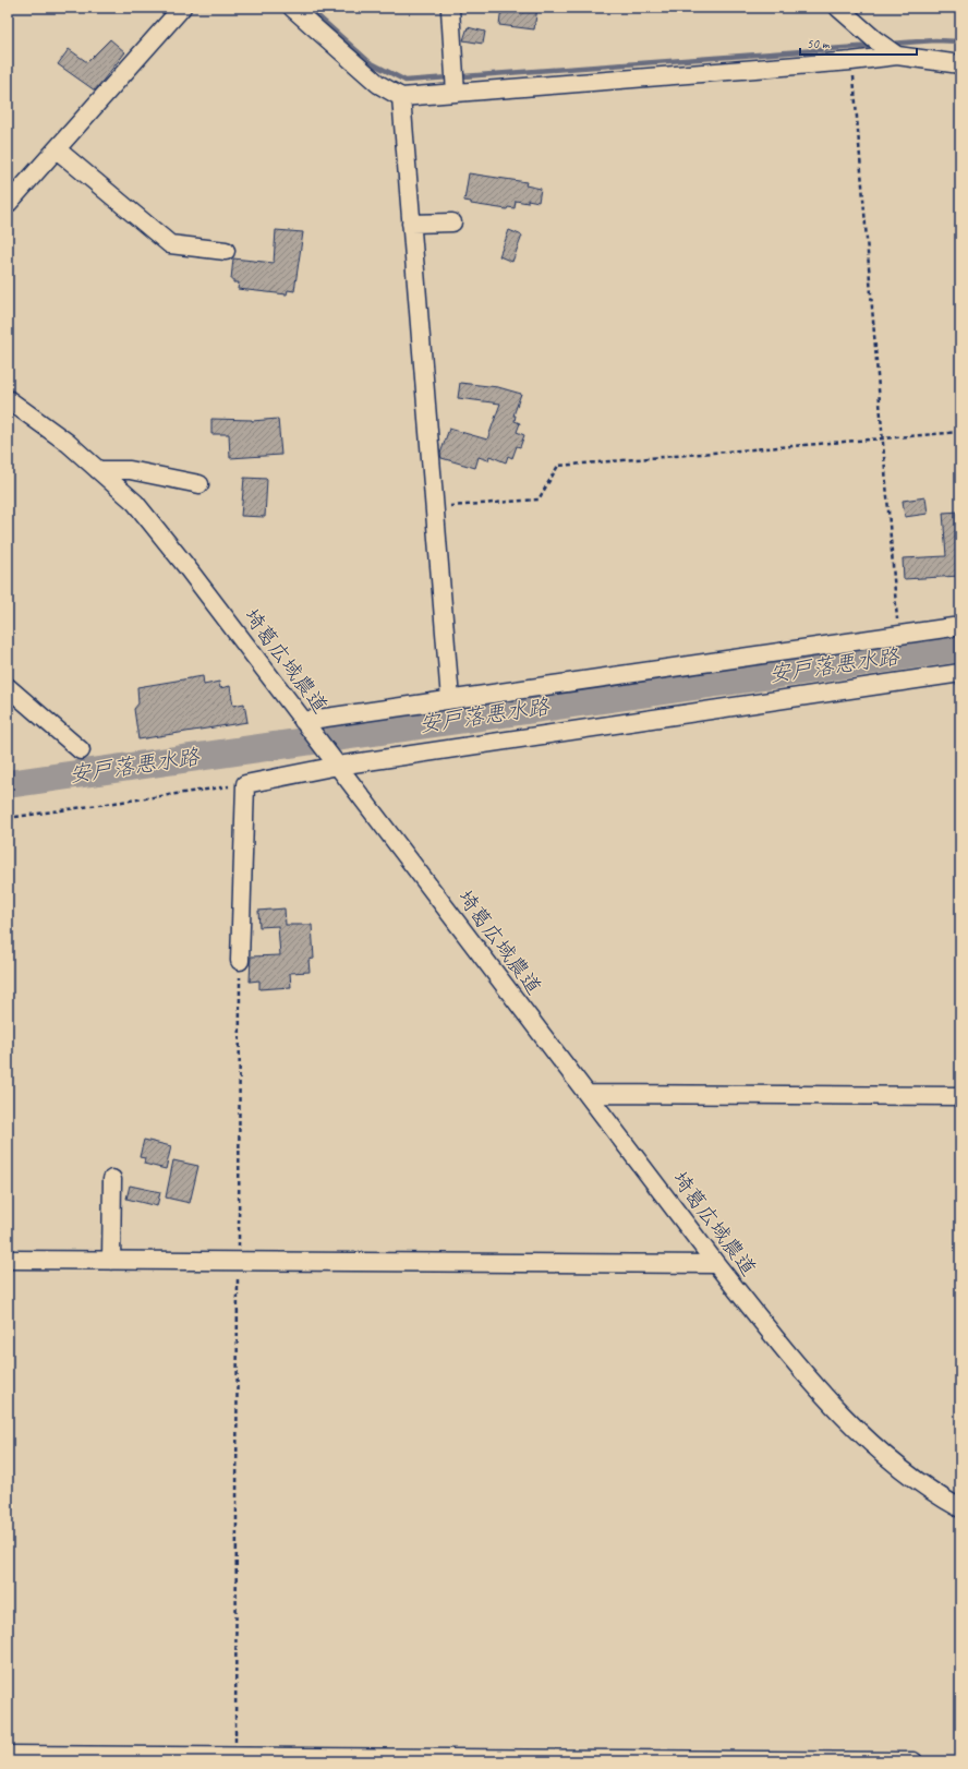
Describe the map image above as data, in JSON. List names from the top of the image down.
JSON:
{
  "streets": {
    "street": ["埼葛広域農道"]
  },
  "water": ["安戸落悪水路"],
  "scale_bar": "50 m"
}
